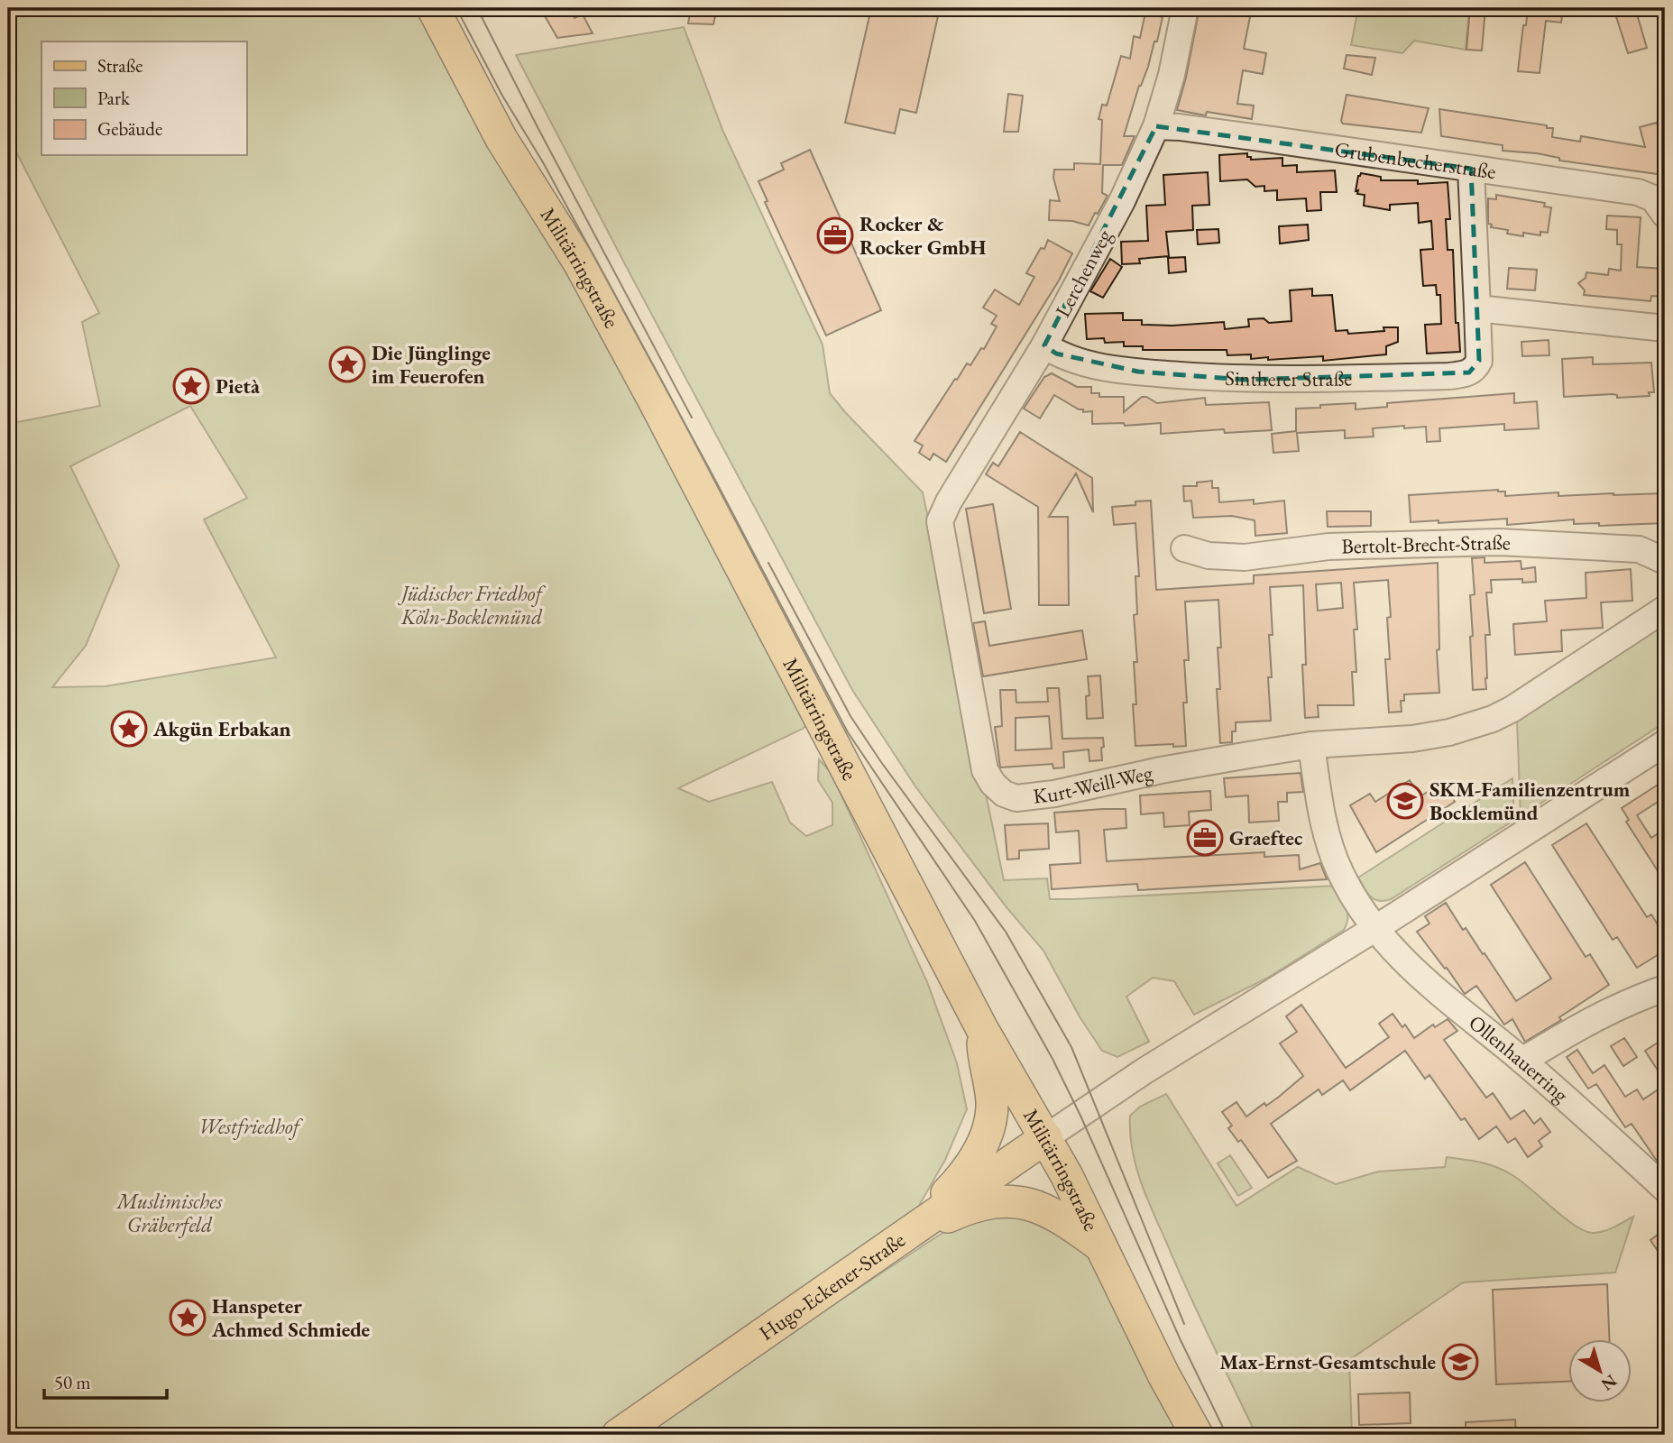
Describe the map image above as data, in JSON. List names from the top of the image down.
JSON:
{
  "streets": {
    "main road": ["Militärringstraße", "Hugo-Eckener-Straße"],
    "street": [
      "Grubenbecherstraße",
      "Lerchenweg",
      "Sintherer Straße",
      "Bertolt-Brecht-Straße",
      "Kurt-Weill-Weg",
      "Ollenhauerring"
    ]
  },
  "crossings": [
    ["Grubenbecherstraße", "Lerchenweg"],
    ["Grubenbecherstraße", "Sintherer Straße"],
    ["Militärringstraße", "Hugo-Eckener-Straße"],
    ["Lerchenweg", "Sintherer Straße"],
    ["Lerchenweg", "Kurt-Weill-Weg"]
  ],
  "parks": ["Jüdischer Friedhof Köln-Bocklemünd", "Westfriedhof", "Muslimisches Gräberfeld"],
  "places": {
    "office": ["Rocker & Rocker GmbH", "Graeftec"],
    "place": [
      "Die Jünglinge im Feuerofen",
      "Pietà",
      "Akgün Erbakan",
      "Hanspeter Achmed Schmiede"
    ],
    "school or university": ["SKM-Familienzentrum Bocklemünd", "Max-Ernst-Gesamtschule"]
  },
  "legend": ["Straße", "Park", "Gebäude"],
  "scale_bar": "50 m",
  "north": "bottom right"
}
